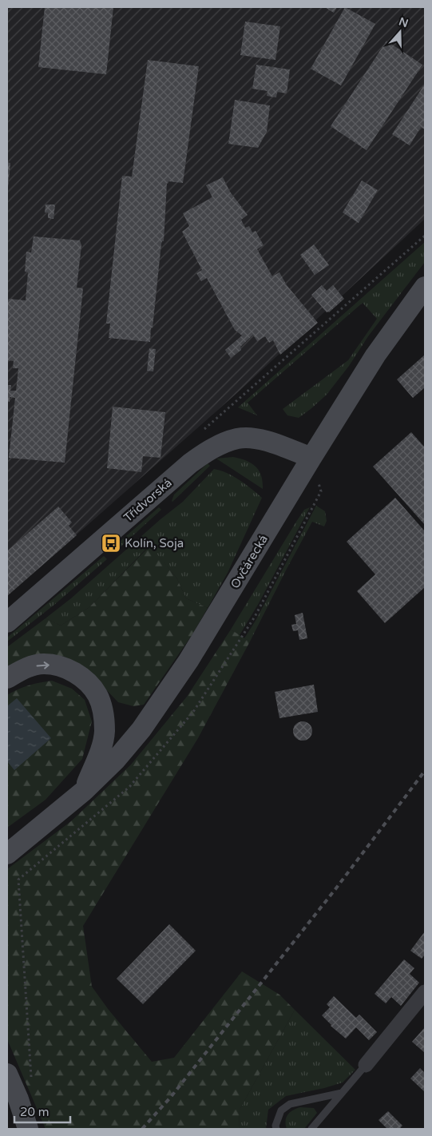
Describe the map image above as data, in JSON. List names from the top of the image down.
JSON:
{
  "streets": {
    "main road": ["Třídvorská", "Ovčárecká"]
  },
  "crossings": [
    ["Třídvorská", "Ovčárecká"]
  ],
  "places": {
    "bus stop": ["Kolín, Soja"]
  },
  "scale_bar": "20 m",
  "north": "top"
}
